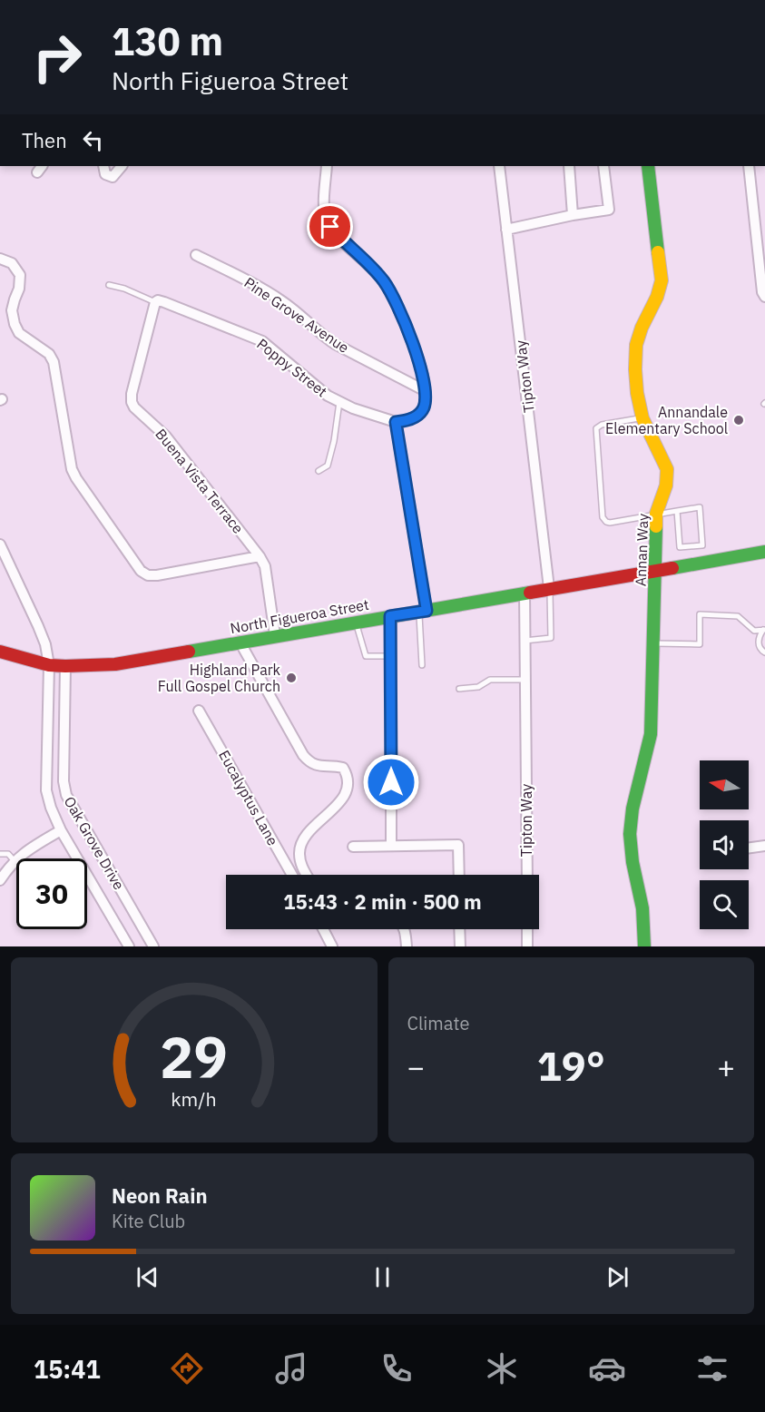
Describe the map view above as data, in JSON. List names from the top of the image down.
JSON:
{
  "streets": {
    "street": [
      "Pine Grove Avenue",
      "Poppy Street",
      "Tipton Way",
      "Buena Vista Terrace",
      "Annan Way",
      "North Figueroa Street",
      "Eucalyptus Lane",
      "Oak Grove Drive"
    ]
  },
  "crossings": [
    ["Poppy Street", "Buena Vista Terrace"],
    ["Tipton Way", "North Figueroa Street"],
    ["Buena Vista Terrace", "North Figueroa Street"],
    ["Annan Way", "North Figueroa Street"],
    ["North Figueroa Street", "Oak Grove Drive"]
  ],
  "places": ["Annandale Elementary School", "Highland Park Full Gospel Church"],
  "north": "left",
  "page": {
    "turn": ["130 m", "North Figueroa Street"],
    "then": "Then",
    "limit": "30",
    "trip": "15:43 · 2 min · 500 m",
    "tile": "Climate",
    "heat": ["−", "19°", "+"],
    "song": ["Neon Rain", "Kite Club"],
    "tabs": "15:41",
    "gauge": ["29", "km/h"]
  }
}
